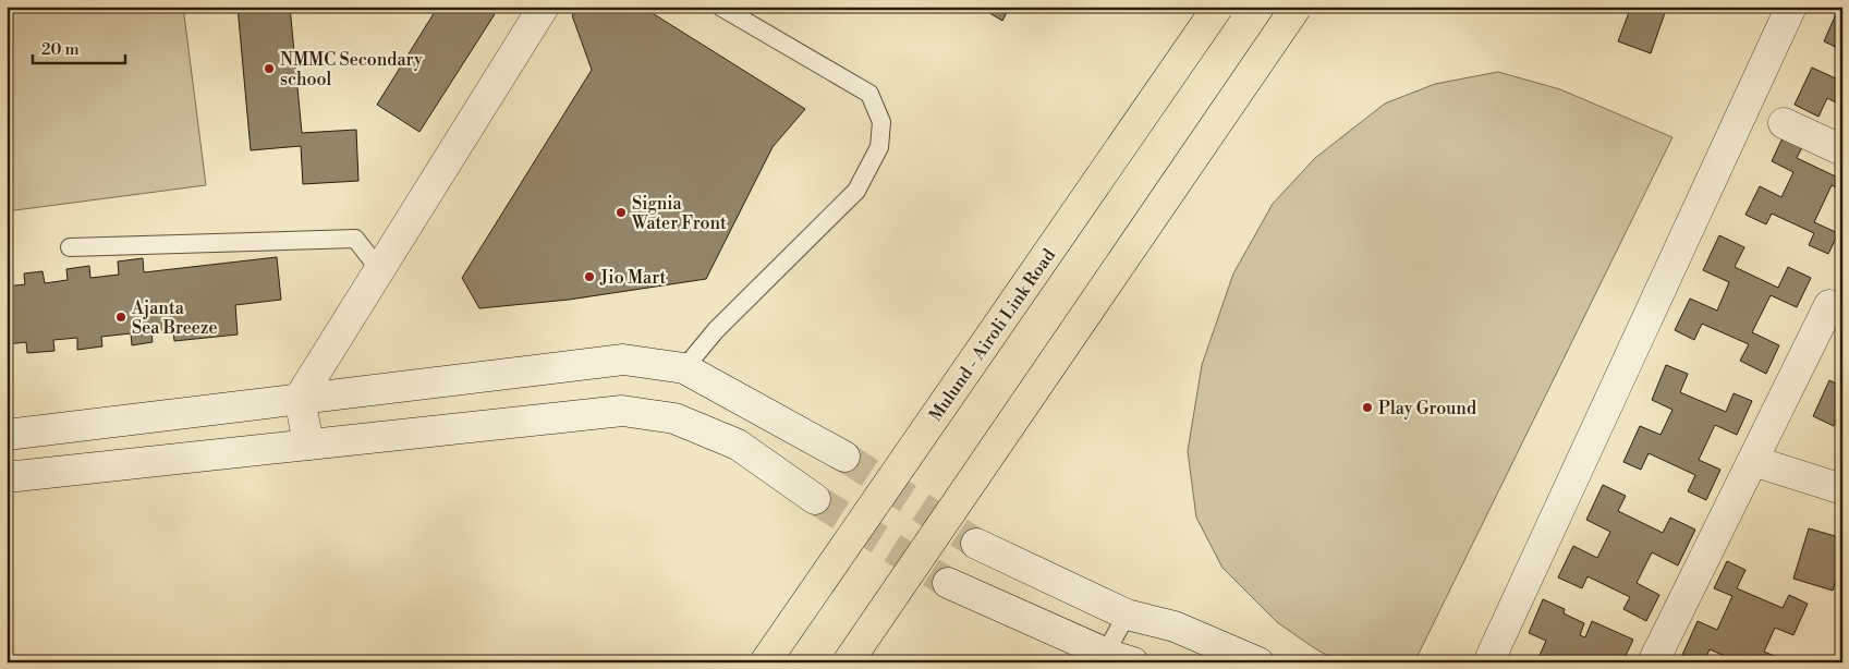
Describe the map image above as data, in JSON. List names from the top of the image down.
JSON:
{
  "streets": {
    "main road": ["Mulund - Airoli Link Road"]
  },
  "places": [
    "NMMC Secondary school",
    "Signia Water Front",
    "Jio Mart",
    "Ajanta Sea Breeze",
    "Play Ground"
  ],
  "scale_bar": "20 m"
}
